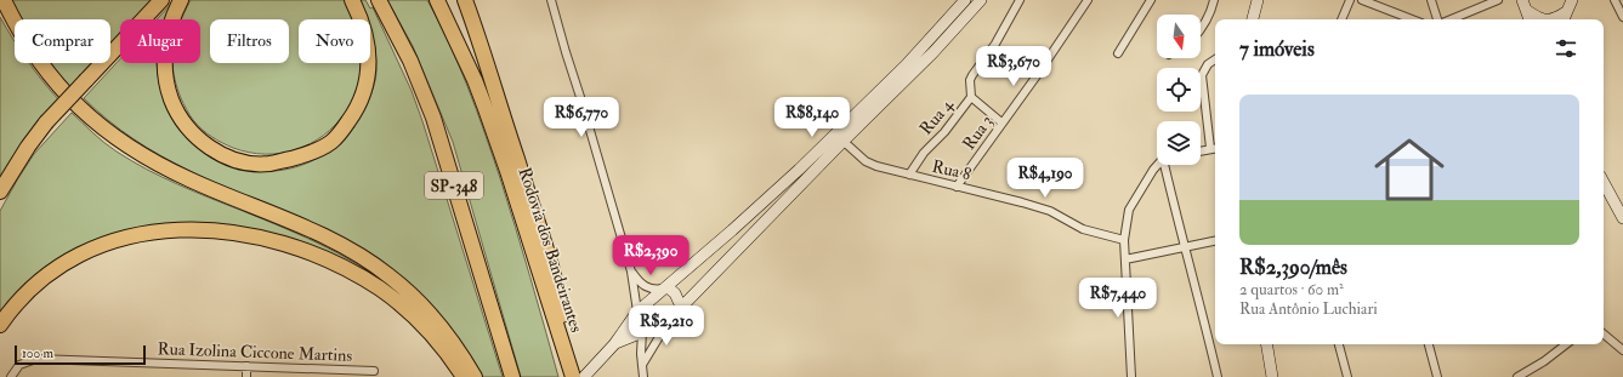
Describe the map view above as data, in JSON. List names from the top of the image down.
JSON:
{
  "streets": {
    "highway": ["SP-348", "Rodovia dos Bandeirantes"],
    "street": [
      "Rua 4",
      "Rua 3",
      "Rua 8",
      "Rua Izolina Ciccone Martins"
    ]
  },
  "crossings": [
    ["Rua 4", "Rua 8"],
    ["Rua 3", "Rua 8"]
  ],
  "scale_bar": "100 m",
  "north": "bottom",
  "page": {
    "chip": [
      "Comprar",
      "Alugar",
      "Filtros",
      "Novo"
    ],
    "heading": "7 imóveis",
    "price": [
      "R$3,670",
      "R$6,770",
      "R$8,140",
      "R$4,190",
      "R$2,390",
      "R$7,440",
      "R$2,210"
    ],
    "list": [
      {
        "name": "R$2,390/mês",
        "note": "2 quartos · 60 m² · Rua Antônio Luchiari"
      }
    ],
    "scale": "100 m"
  }
}
